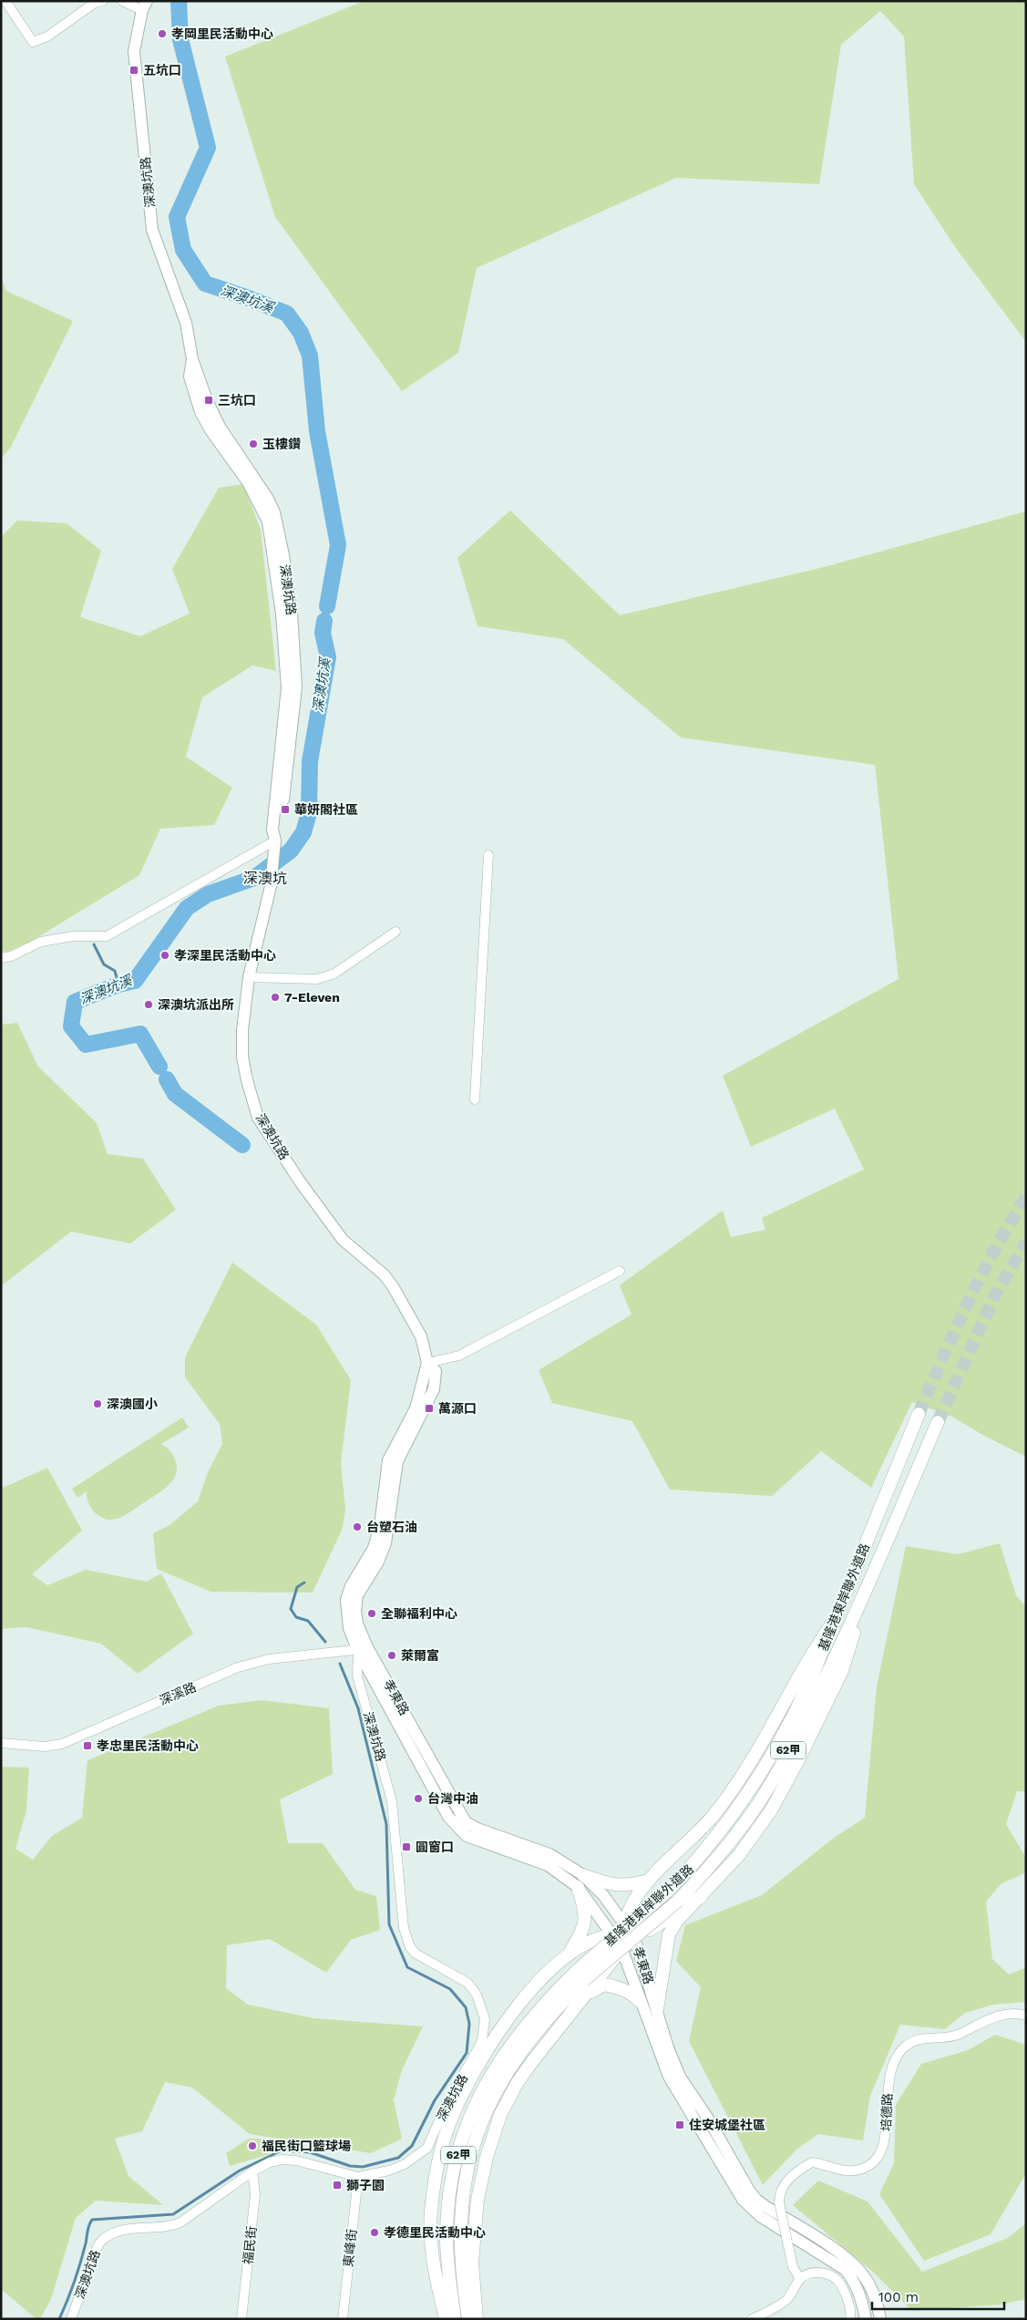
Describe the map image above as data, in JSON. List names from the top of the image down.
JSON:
{
  "streets": {
    "highway": ["基隆港東岸聯外道路", "62甲"],
    "main road": ["深澳坑路", "孝東路"],
    "street": [
      "深溪路",
      "培德路",
      "福民街",
      "東峰街"
    ]
  },
  "crossings": [
    ["深澳坑路", "深溪路"],
    ["深澳坑路", "孝東路"],
    ["深澳坑路", "福民街"],
    ["深澳坑路", "東峰街"],
    ["深溪路", "孝東路"]
  ],
  "districts": ["深澳坑"],
  "water": ["深澳坑溪"],
  "places": {
    "other": [
      "孝岡里民活動中心",
      "玉樓鑽",
      "孝深里民活動中心",
      "7-Eleven",
      "深澳坑派出所",
      "深澳國小",
      "台塑石油",
      "全聯福利中心",
      "萊爾富",
      "台灣中油",
      "福民街口籃球場",
      "孝德里民活動中心"
    ],
    "transit": [
      "五坑口",
      "三坑口",
      "華妍閣社區",
      "萬源口",
      "孝忠里民活動中心",
      "圓窗口",
      "住安城堡社區",
      "獅子園"
    ]
  },
  "scale_bar": "100 m"
}
